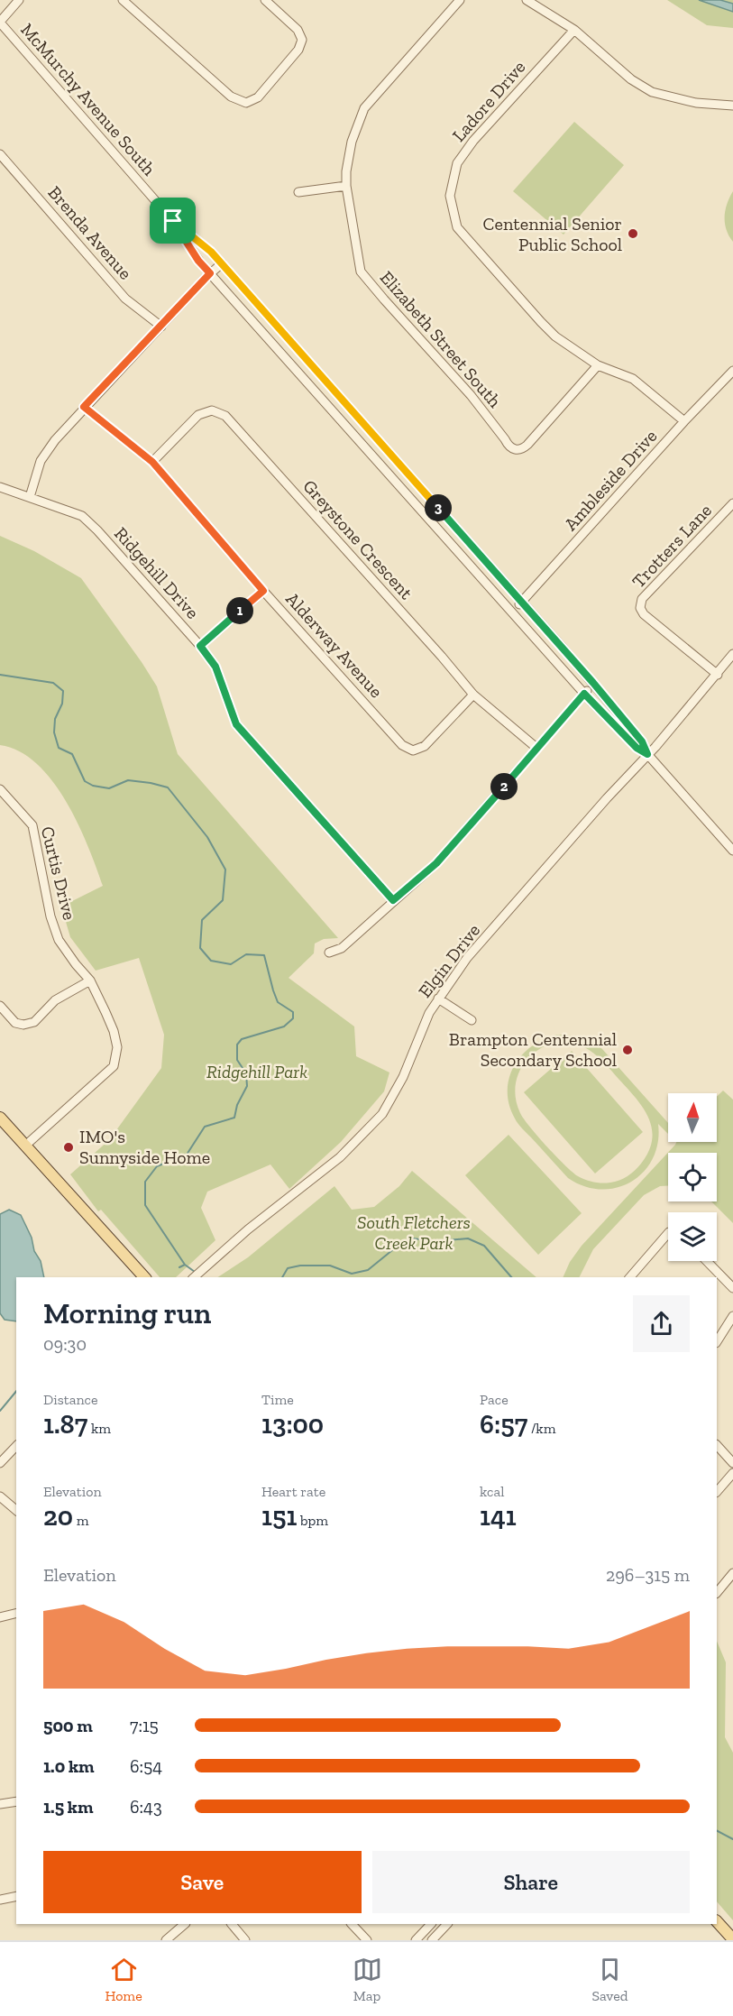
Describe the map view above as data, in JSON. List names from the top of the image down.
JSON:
{
  "streets": {
    "street": [
      "McMurchy Avenue South",
      "Ladore Drive",
      "Brenda Avenue",
      "Elizabeth Street South",
      "Ambleside Drive",
      "Greystone Crescent",
      "Trotters Lane",
      "Ridgehill Drive",
      "Alderway Avenue",
      "Curtis Drive",
      "Elgin Drive"
    ]
  },
  "crossings": [
    ["McMurchy Avenue South", "Ambleside Drive"],
    ["McMurchy Avenue South", "Elgin Drive"],
    ["Ladore Drive", "Elizabeth Street South"],
    ["Ladore Drive", "Ambleside Drive"],
    ["Greystone Crescent", "Alderway Avenue"],
    ["Trotters Lane", "Elgin Drive"]
  ],
  "parks": ["Ridgehill Park", "South Fletchers Creek Park"],
  "places": ["Centennial Senior Public School", "Brampton Centennial Secondary School", "IMO's Sunnyside Home"],
  "north": "top",
  "page": {
    "pins": ["3", "1", "2"],
    "heading": ["Morning run", "09:30"],
    "stats": [
      ["Distance", "1.87 km"],
      ["Time", "13:00"],
      ["Pace", "6:57 /km"],
      ["Elevation", "20 m"],
      ["Heart rate", "151 bpm"],
      ["kcal", "141"]
    ],
    "chart": ["Elevation", "296–315 m"],
    "list": [
      {
        "name": "500 m",
        "note": "7:15"
      },
      {
        "name": "1.0 km",
        "note": "6:54"
      },
      {
        "name": "1.5 km",
        "note": "6:43"
      }
    ],
    "buttons": ["Save", "Share"],
    "tabs": ["Home", "Map", "Saved"]
  }
}
